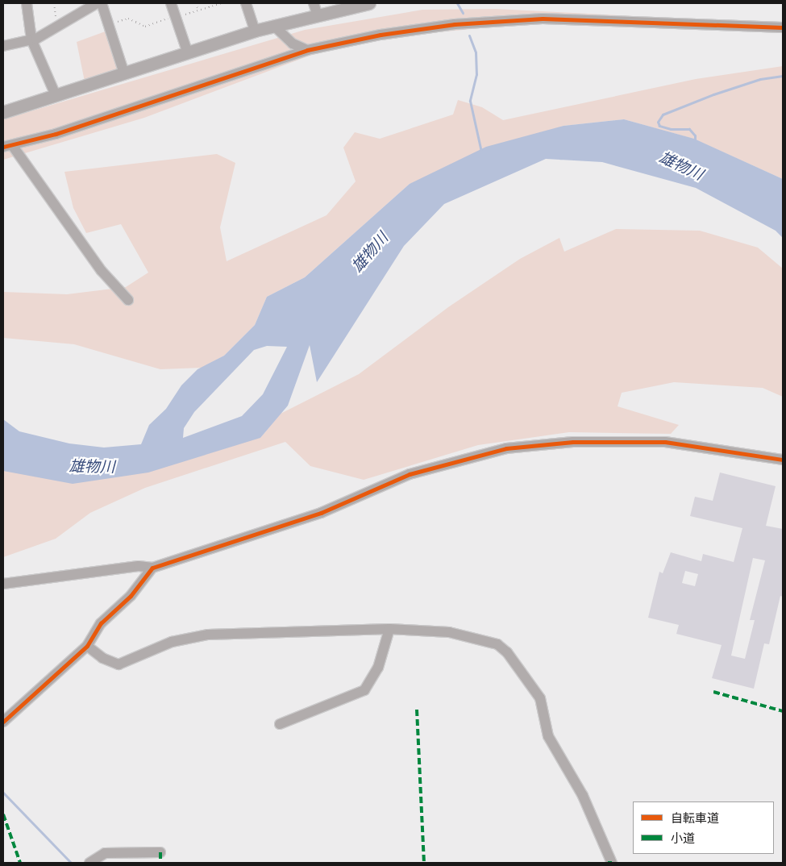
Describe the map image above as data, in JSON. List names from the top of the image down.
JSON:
{
  "water": ["雄物川"],
  "legend": ["自転車道", "小道"]
}
